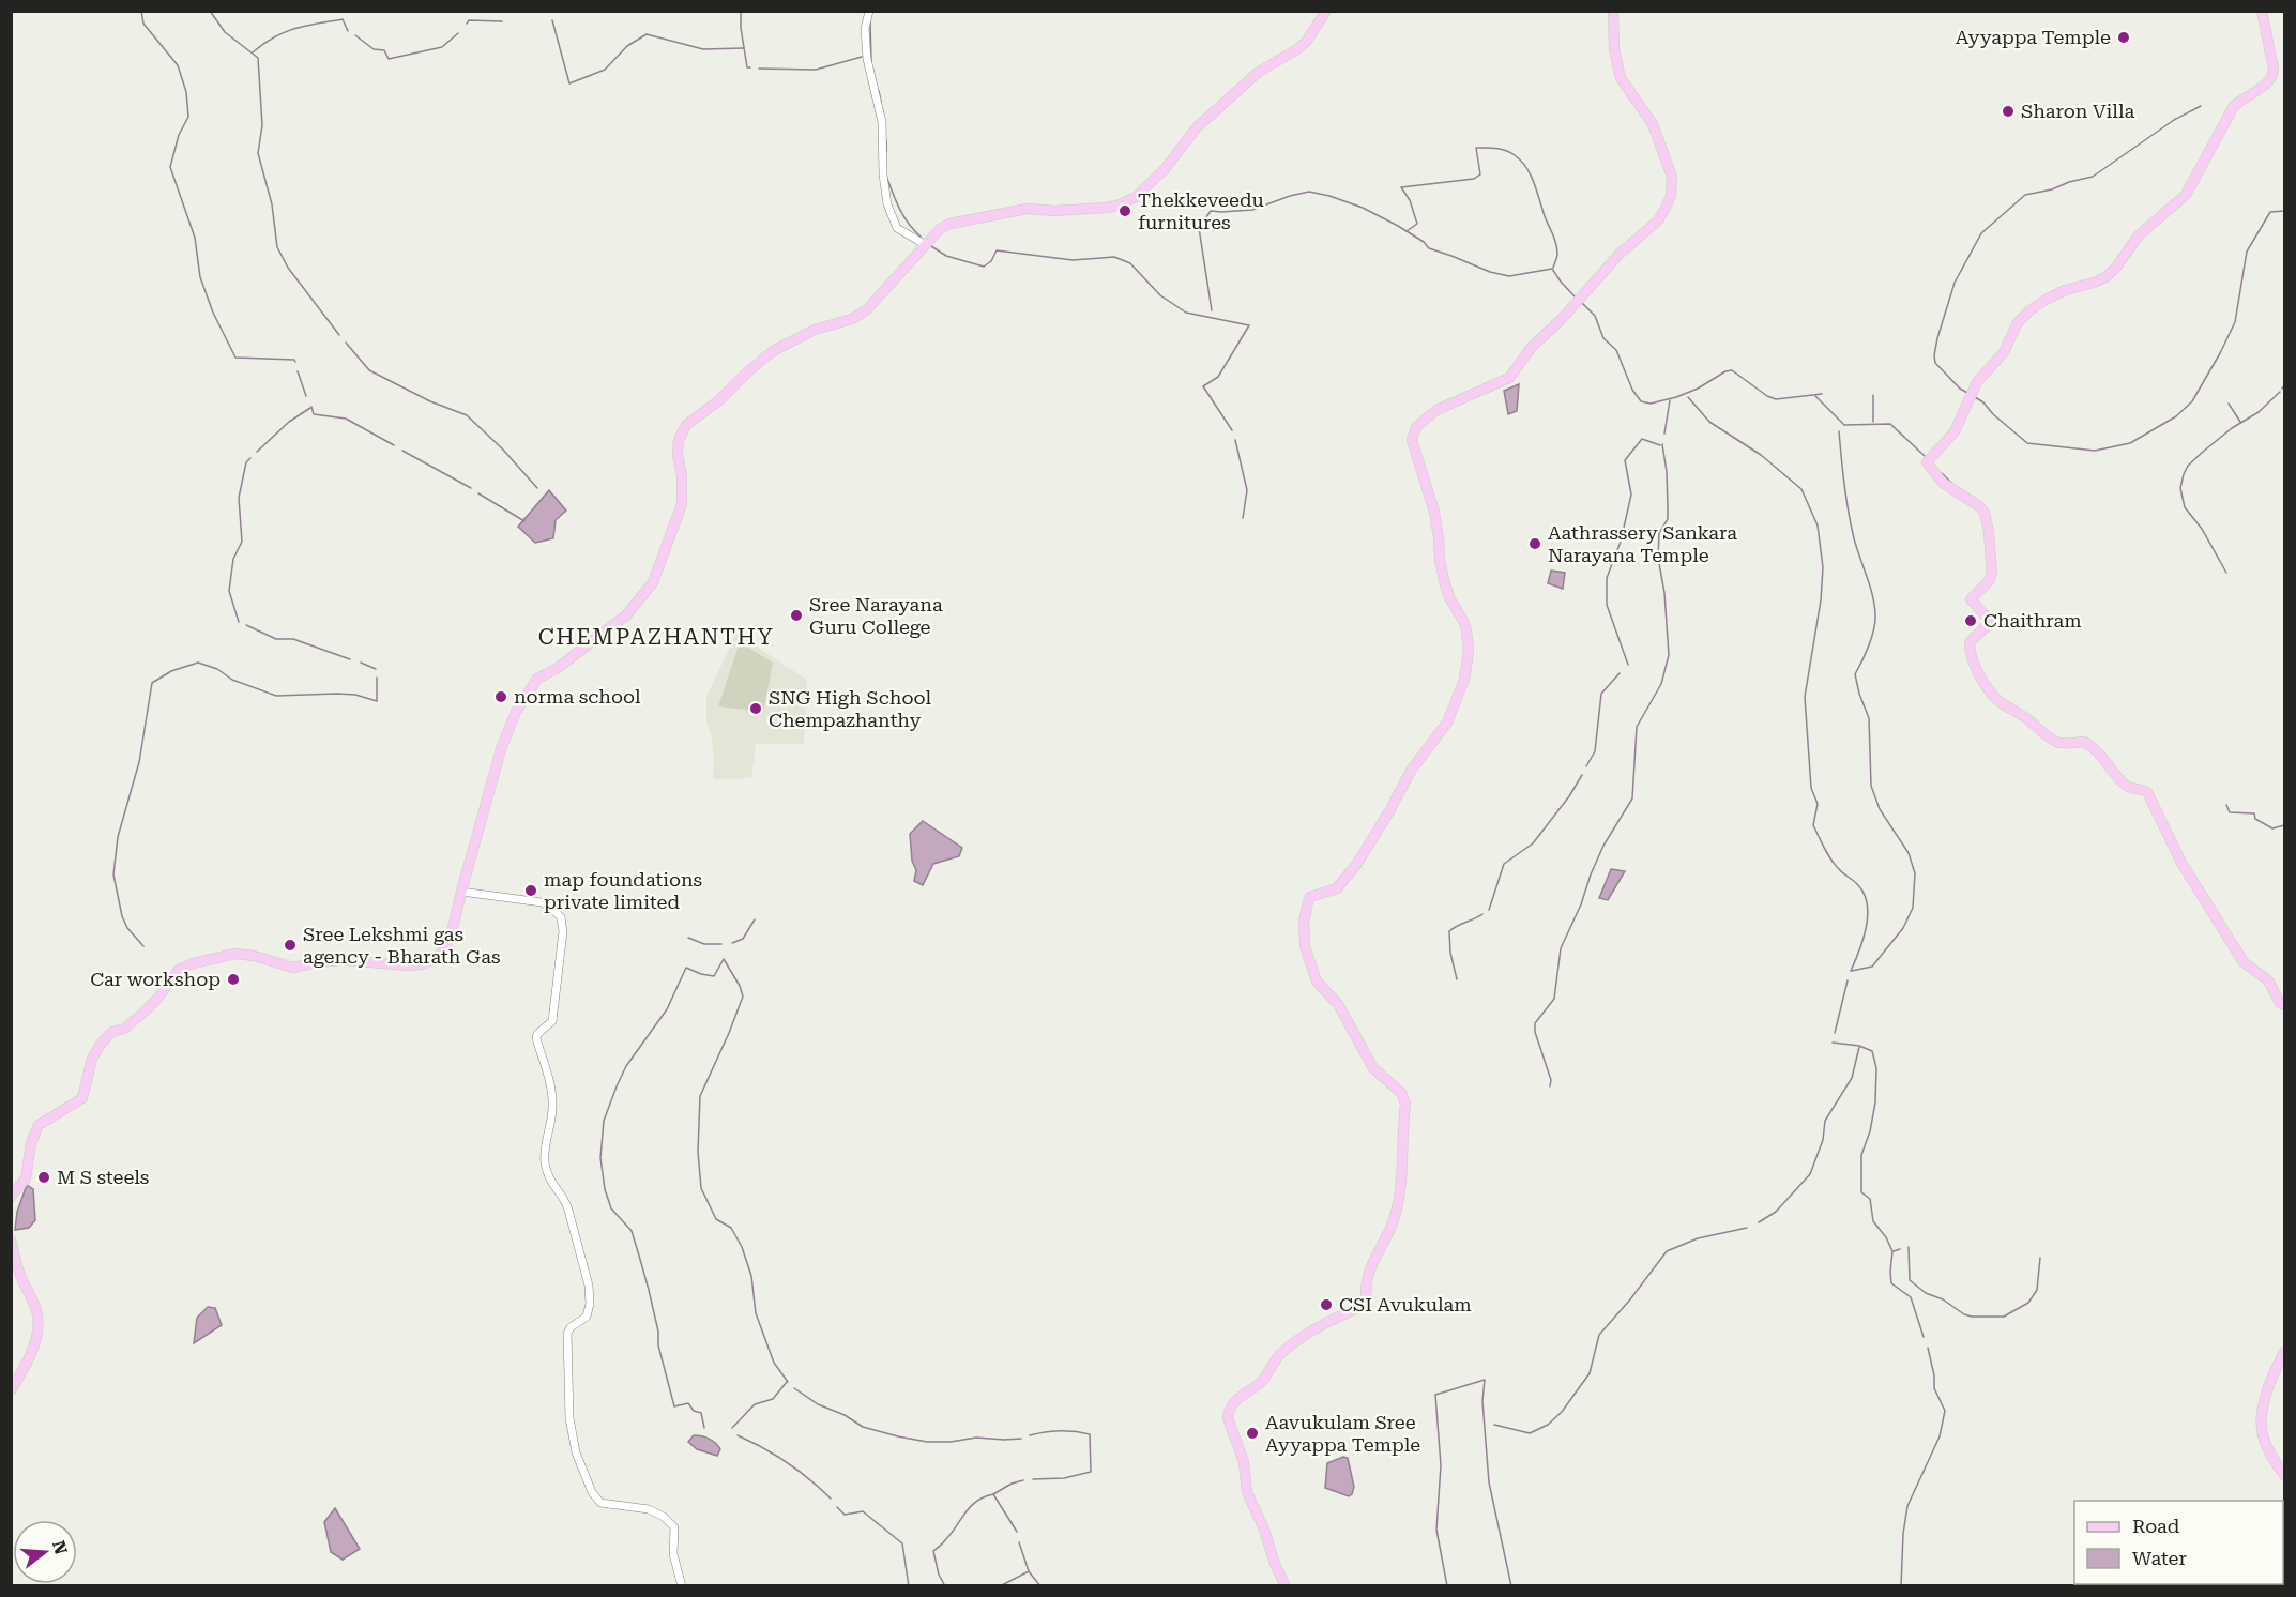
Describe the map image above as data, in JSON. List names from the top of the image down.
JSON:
{
  "districts": ["CHEMPAZHANTHY"],
  "places": [
    "Ayyappa Temple",
    "Sharon Villa",
    "Thekkeveedu furnitures",
    "Aathrassery Sankara Narayana Temple",
    "Sree Narayana Guru College",
    "Chaithram",
    "norma school",
    "SNG High School Chempazhanthy",
    "map foundations private limited",
    "Sree Lekshmi gas agency - Bharath Gas",
    "Car workshop",
    "M S steels",
    "CSI Avukulam",
    "Aavukulam Sree Ayyappa Temple"
  ],
  "legend": ["Road", "Water"],
  "north": "right"
}
